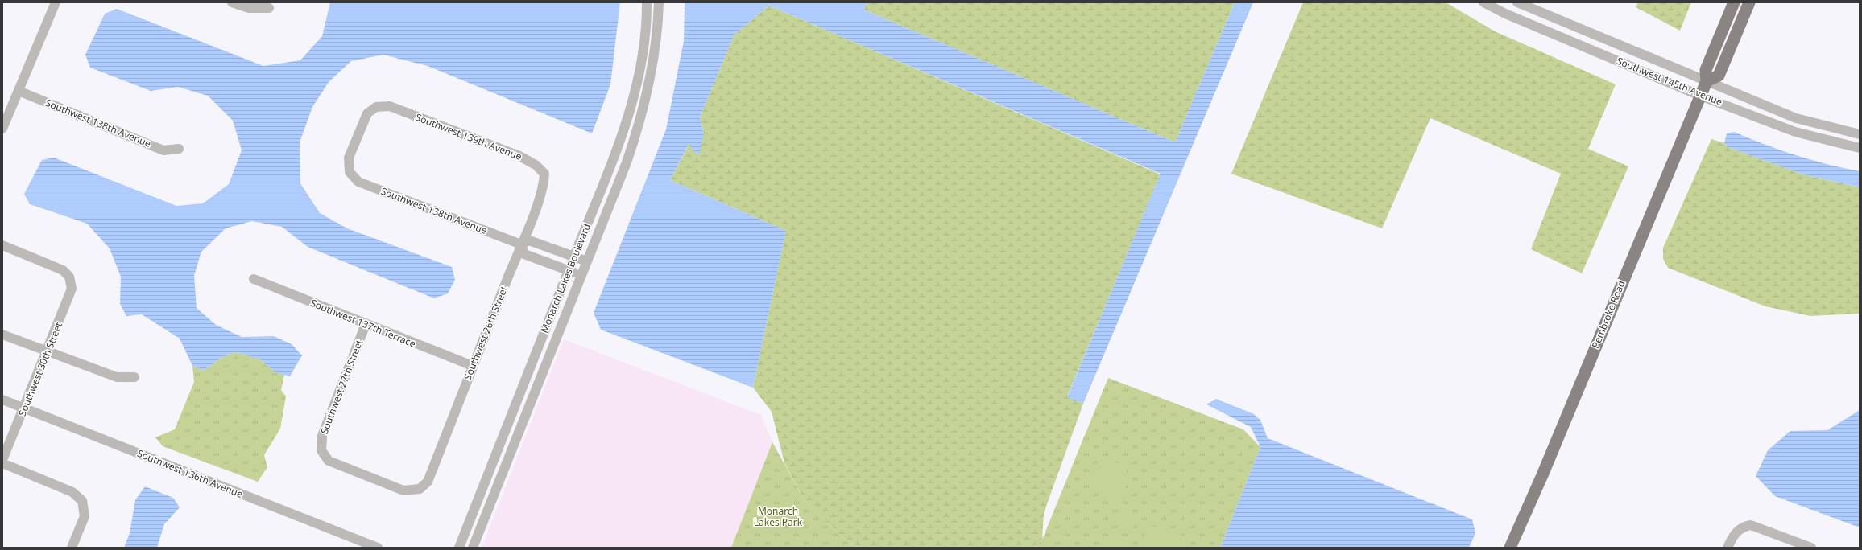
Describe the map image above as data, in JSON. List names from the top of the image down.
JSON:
{
  "streets": {
    "main road": ["Pembroke Road"],
    "street": [
      "Southwest 145th Avenue",
      "Southwest 138th Avenue",
      "Southwest 139th Avenue",
      "Monarch Lakes Boulevard",
      "Southwest 137th Terrace",
      "Southwest 26th Street",
      "Southwest 30th Street",
      "Southwest 27th Street",
      "Southwest 136th Avenue"
    ]
  },
  "crossings": [
    ["Southwest 145th Avenue", "Pembroke Road"],
    ["Southwest 138th Avenue", "Southwest 139th Avenue"],
    ["Southwest 138th Avenue", "Monarch Lakes Boulevard"],
    ["Southwest 138th Avenue", "Southwest 26th Street"],
    ["Southwest 139th Avenue", "Southwest 26th Street"],
    ["Southwest 137th Terrace", "Southwest 26th Street"],
    ["Southwest 137th Terrace", "Southwest 27th Street"],
    ["Southwest 26th Street", "Southwest 27th Street"],
    ["Southwest 30th Street", "Southwest 136th Avenue"]
  ],
  "parks": ["Monarch Lakes Park"]
}
